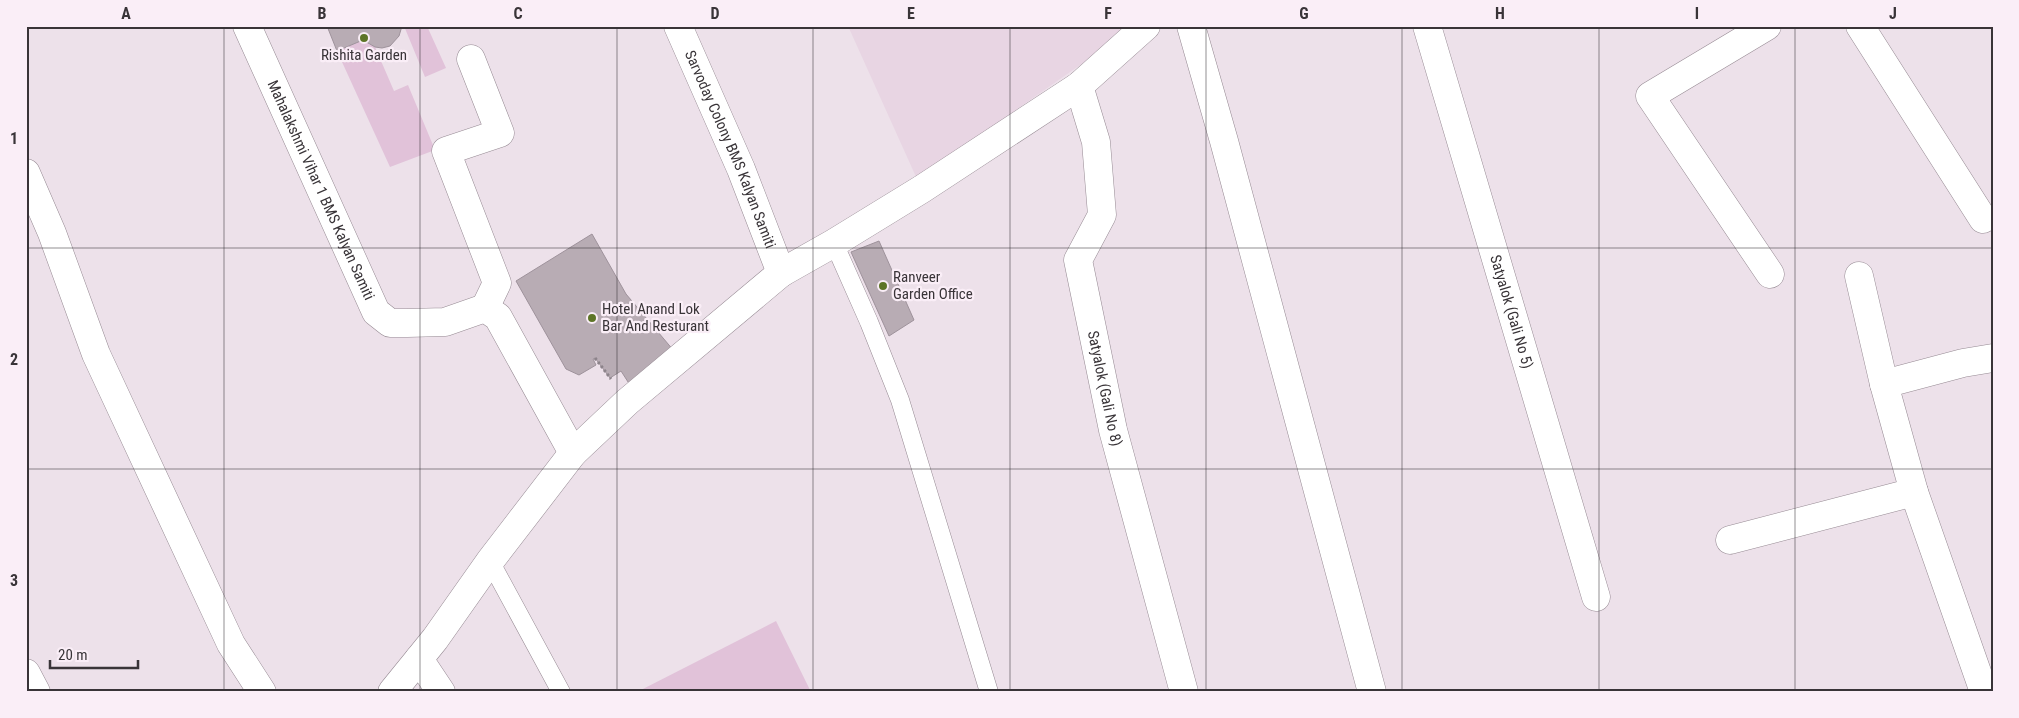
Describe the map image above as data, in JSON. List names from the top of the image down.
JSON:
{
  "streets": {
    "street": [
      "Sarvoday Colony BMS Kalyan Samiti",
      "Mahalakshmi Vihar 1 BMS Kalyan Samiti",
      "Satyalok (Gali No 5)",
      "Satyalok (Gali No 8)"
    ]
  },
  "places": ["Rishita Garden", "Ranveer Garden Office", "Hotel Anand Lok Bar And Resturant"],
  "scale_bar": "20 m",
  "grid": {
    "columns": [
      "A",
      "B",
      "C",
      "D",
      "E",
      "F",
      "G",
      "H",
      "I",
      "J"
    ],
    "rows": ["1", "2", "3"]
  }
}
